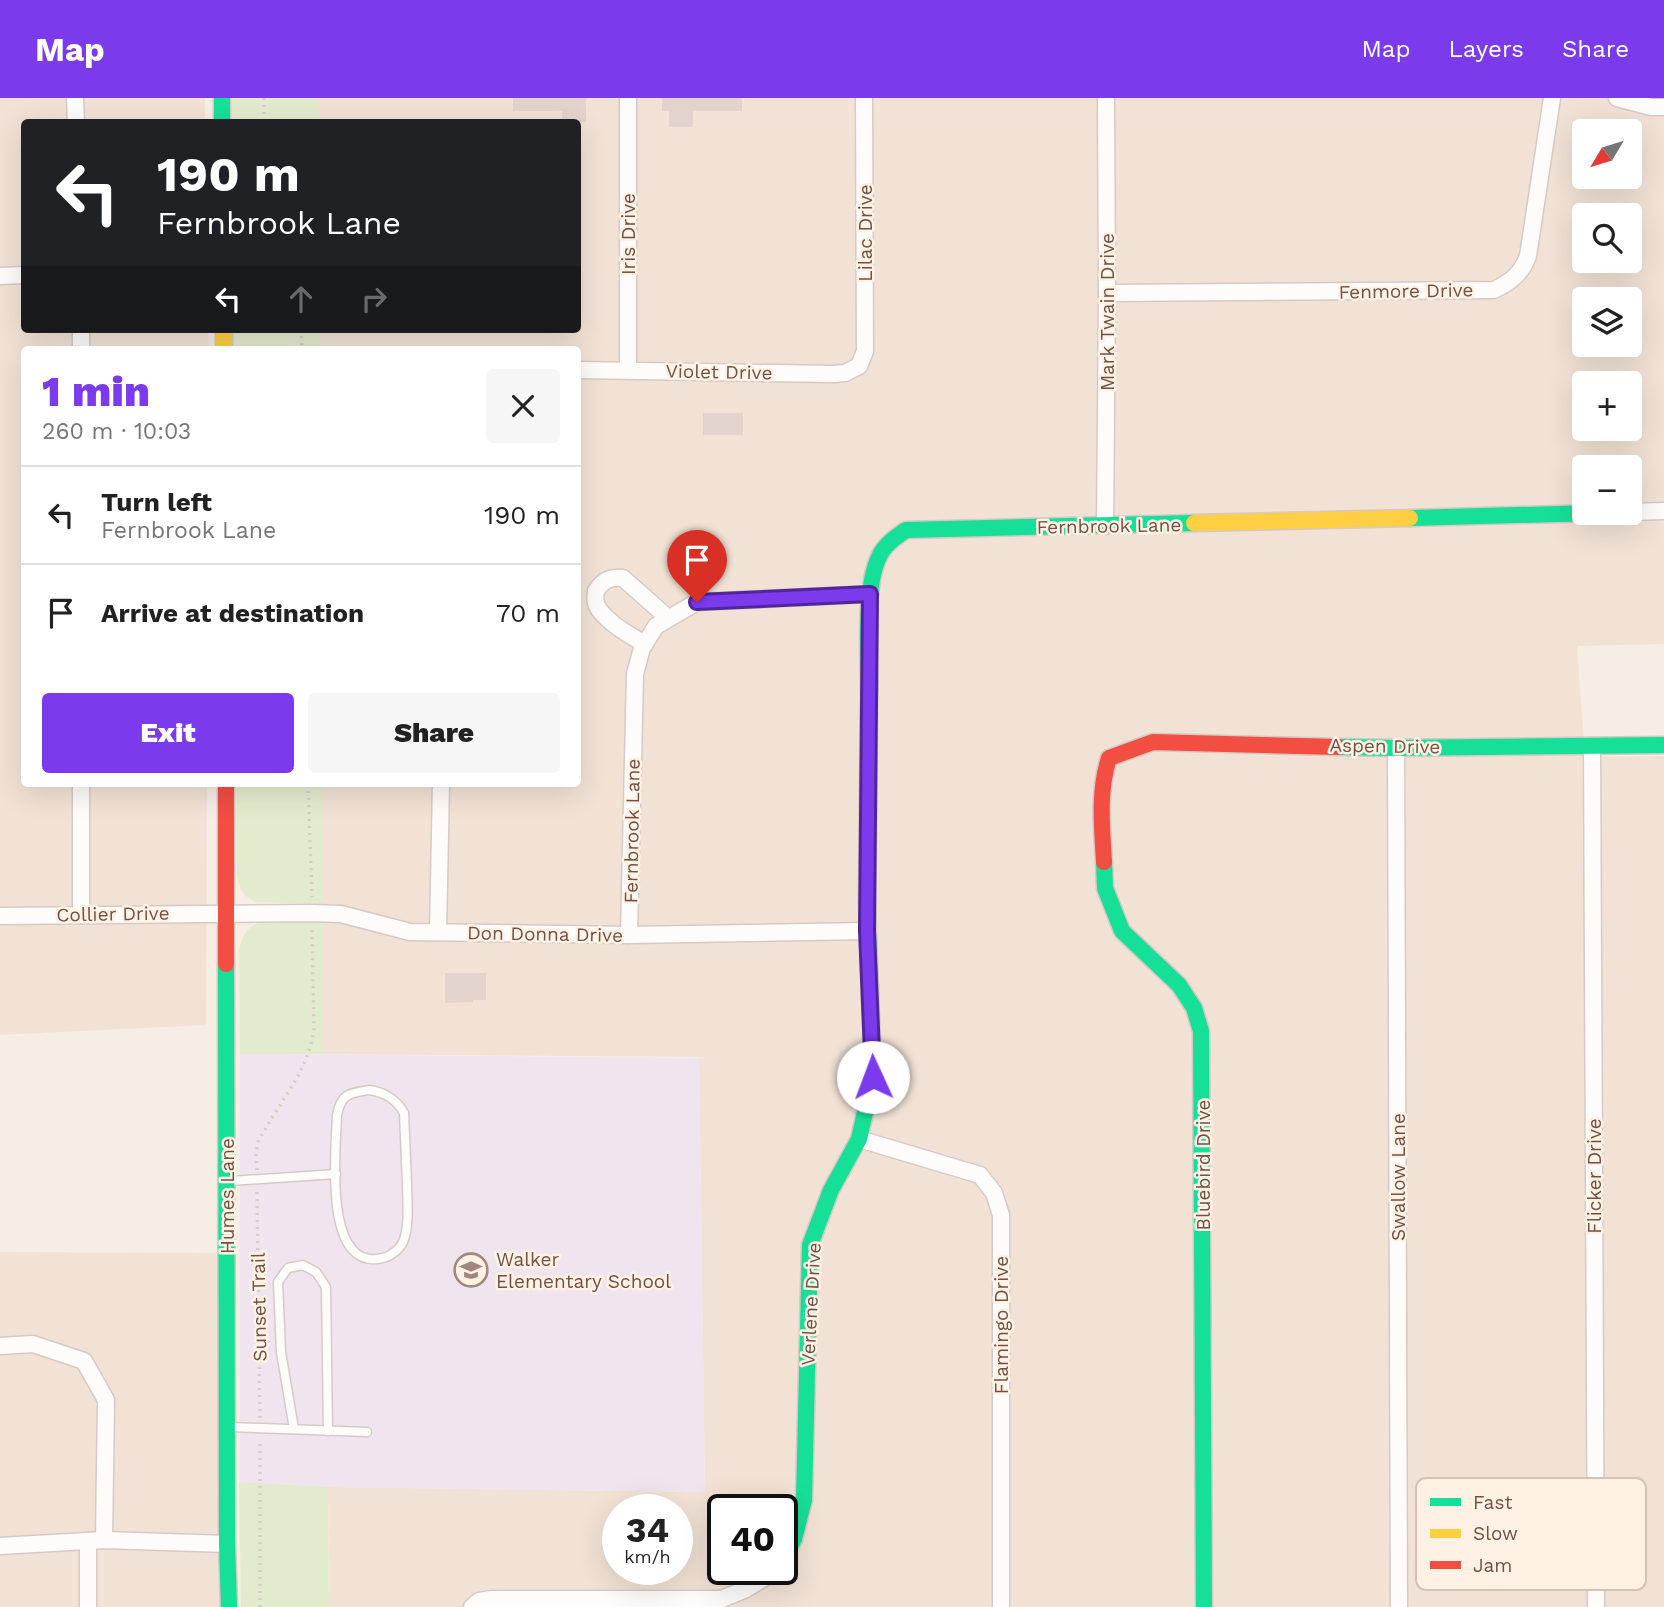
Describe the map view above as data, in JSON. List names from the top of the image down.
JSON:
{
  "streets": {
    "street": [
      "Lilac Drive",
      "Iris Drive",
      "Fenmore Drive",
      "Mark Twain Drive",
      "Violet Drive",
      "Fernbrook Lane",
      "Aspen Drive",
      "Collier Drive",
      "Don Donna Drive",
      "Bluebird Drive",
      "Flicker Drive",
      "Swallow Lane",
      "Humes Lane",
      "Verlene Drive",
      "Flamingo Drive"
    ],
    "path": ["Sunset Trail"]
  },
  "crossings": [
    ["Lilac Drive", "Violet Drive"],
    ["Iris Drive", "Violet Drive"],
    ["Fenmore Drive", "Mark Twain Drive"],
    ["Mark Twain Drive", "Fernbrook Lane"],
    ["Fernbrook Lane", "Don Donna Drive"],
    ["Fernbrook Lane", "Verlene Drive"],
    ["Aspen Drive", "Bluebird Drive"],
    ["Aspen Drive", "Flicker Drive"],
    ["Aspen Drive", "Swallow Lane"],
    ["Collier Drive", "Don Donna Drive"],
    ["Collier Drive", "Humes Lane"],
    ["Don Donna Drive", "Humes Lane"],
    ["Don Donna Drive", "Verlene Drive"],
    ["Verlene Drive", "Flamingo Drive"]
  ],
  "places": {
    "school or university": ["Walker Elementary School"]
  },
  "legend": ["Fast", "Slow", "Jam"],
  "north": "bottom left",
  "page": {
    "header": "Map",
    "nav": ["Map", "Layers", "Share"],
    "map_buttons": ["+", "−"],
    "turn": ["190 m", "Fernbrook Lane"],
    "heading": ["1 min", "260 m · 10:03"],
    "list": [
      {
        "name": "Turn left",
        "note": "Fernbrook Lane",
        "value": "190 m"
      },
      {
        "name": "Arrive at destination",
        "value": "70 m"
      }
    ],
    "buttons": ["Exit", "Share"],
    "speed": "34 km/h",
    "limit": "40"
  }
}
